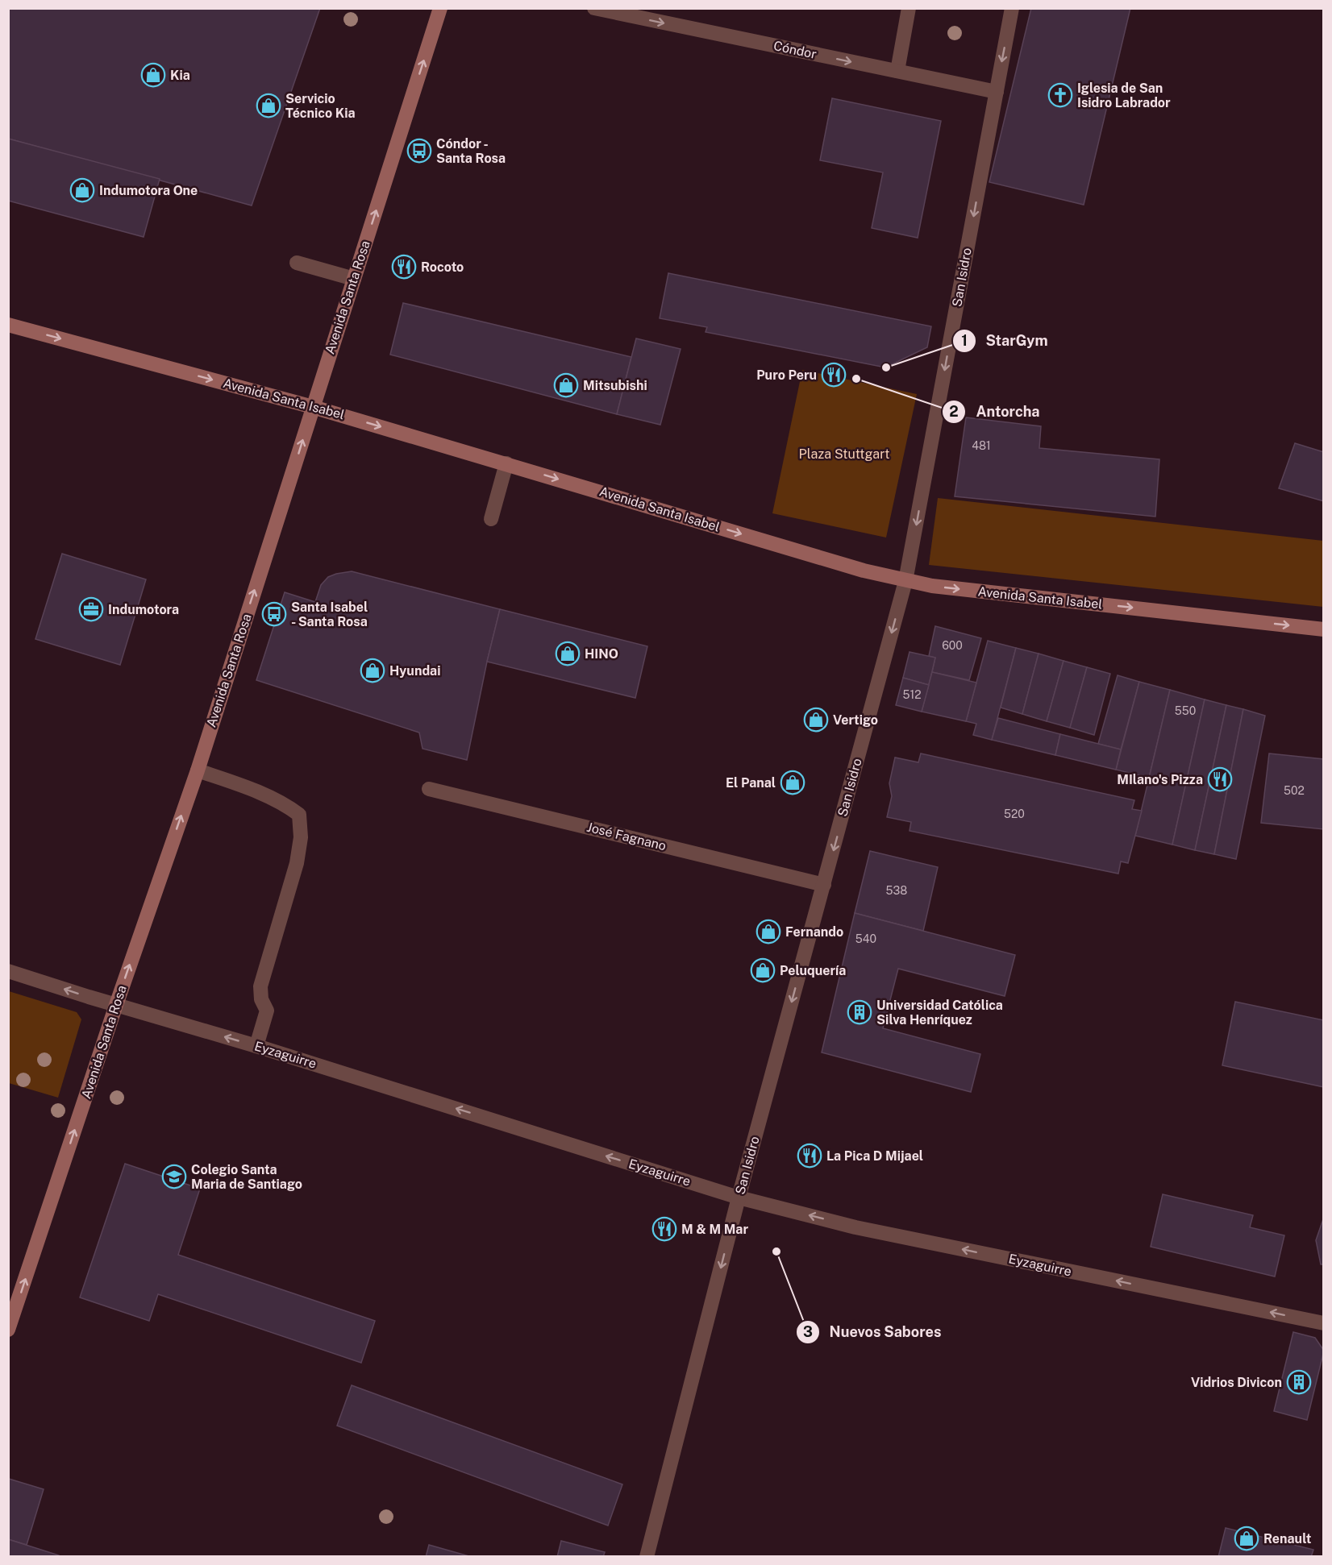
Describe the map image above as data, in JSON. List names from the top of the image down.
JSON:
{
  "streets": {
    "main road": ["Avenida Santa Rosa", "Avenida Santa Isabel"],
    "street": [
      "Cóndor",
      "San Isidro",
      "José Fagnano",
      "Eyzaguirre"
    ]
  },
  "crossings": [
    ["Cóndor", "San Isidro"],
    ["San Isidro", "Avenida Santa Isabel"],
    ["San Isidro", "José Fagnano"],
    ["San Isidro", "Eyzaguirre"],
    ["Avenida Santa Rosa", "Avenida Santa Isabel"],
    ["Avenida Santa Rosa", "Eyzaguirre"]
  ],
  "one_way": [
    "Cóndor",
    "San Isidro",
    "Avenida Santa Rosa",
    "Avenida Santa Isabel",
    "Eyzaguirre"
  ],
  "parks": ["Plaza Stuttgart"],
  "places": {
    "shop": [
      "Kia",
      "Servicio Técnico Kia",
      "Indumotora One",
      "Mitsubishi",
      "HINO",
      "Hyundai",
      "Vertigo",
      "El Panal",
      "Fernando",
      "Peluquería",
      "Renault"
    ],
    "church": ["Iglesia de San Isidro Labrador"],
    "bus stop": ["Cóndor - Santa Rosa", "Santa Isabel - Santa Rosa"],
    "restaurant": [
      "Rocoto",
      "Puro Peru",
      "MIlano's Pizza",
      "La Pica D Mijael",
      "M & M Mar"
    ],
    "other": ["StarGym", "Antorcha", "Nuevos Sabores"],
    "office": ["Indumotora"],
    "building": ["Universidad Católica Silva Henríquez", "Vidrios Divicon"],
    "school or university": ["Colegio Santa Maria de Santiago"]
  },
  "house_numbers": [
    "481",
    "600",
    "512",
    "550",
    "502",
    "520",
    "538",
    "540"
  ]
}
